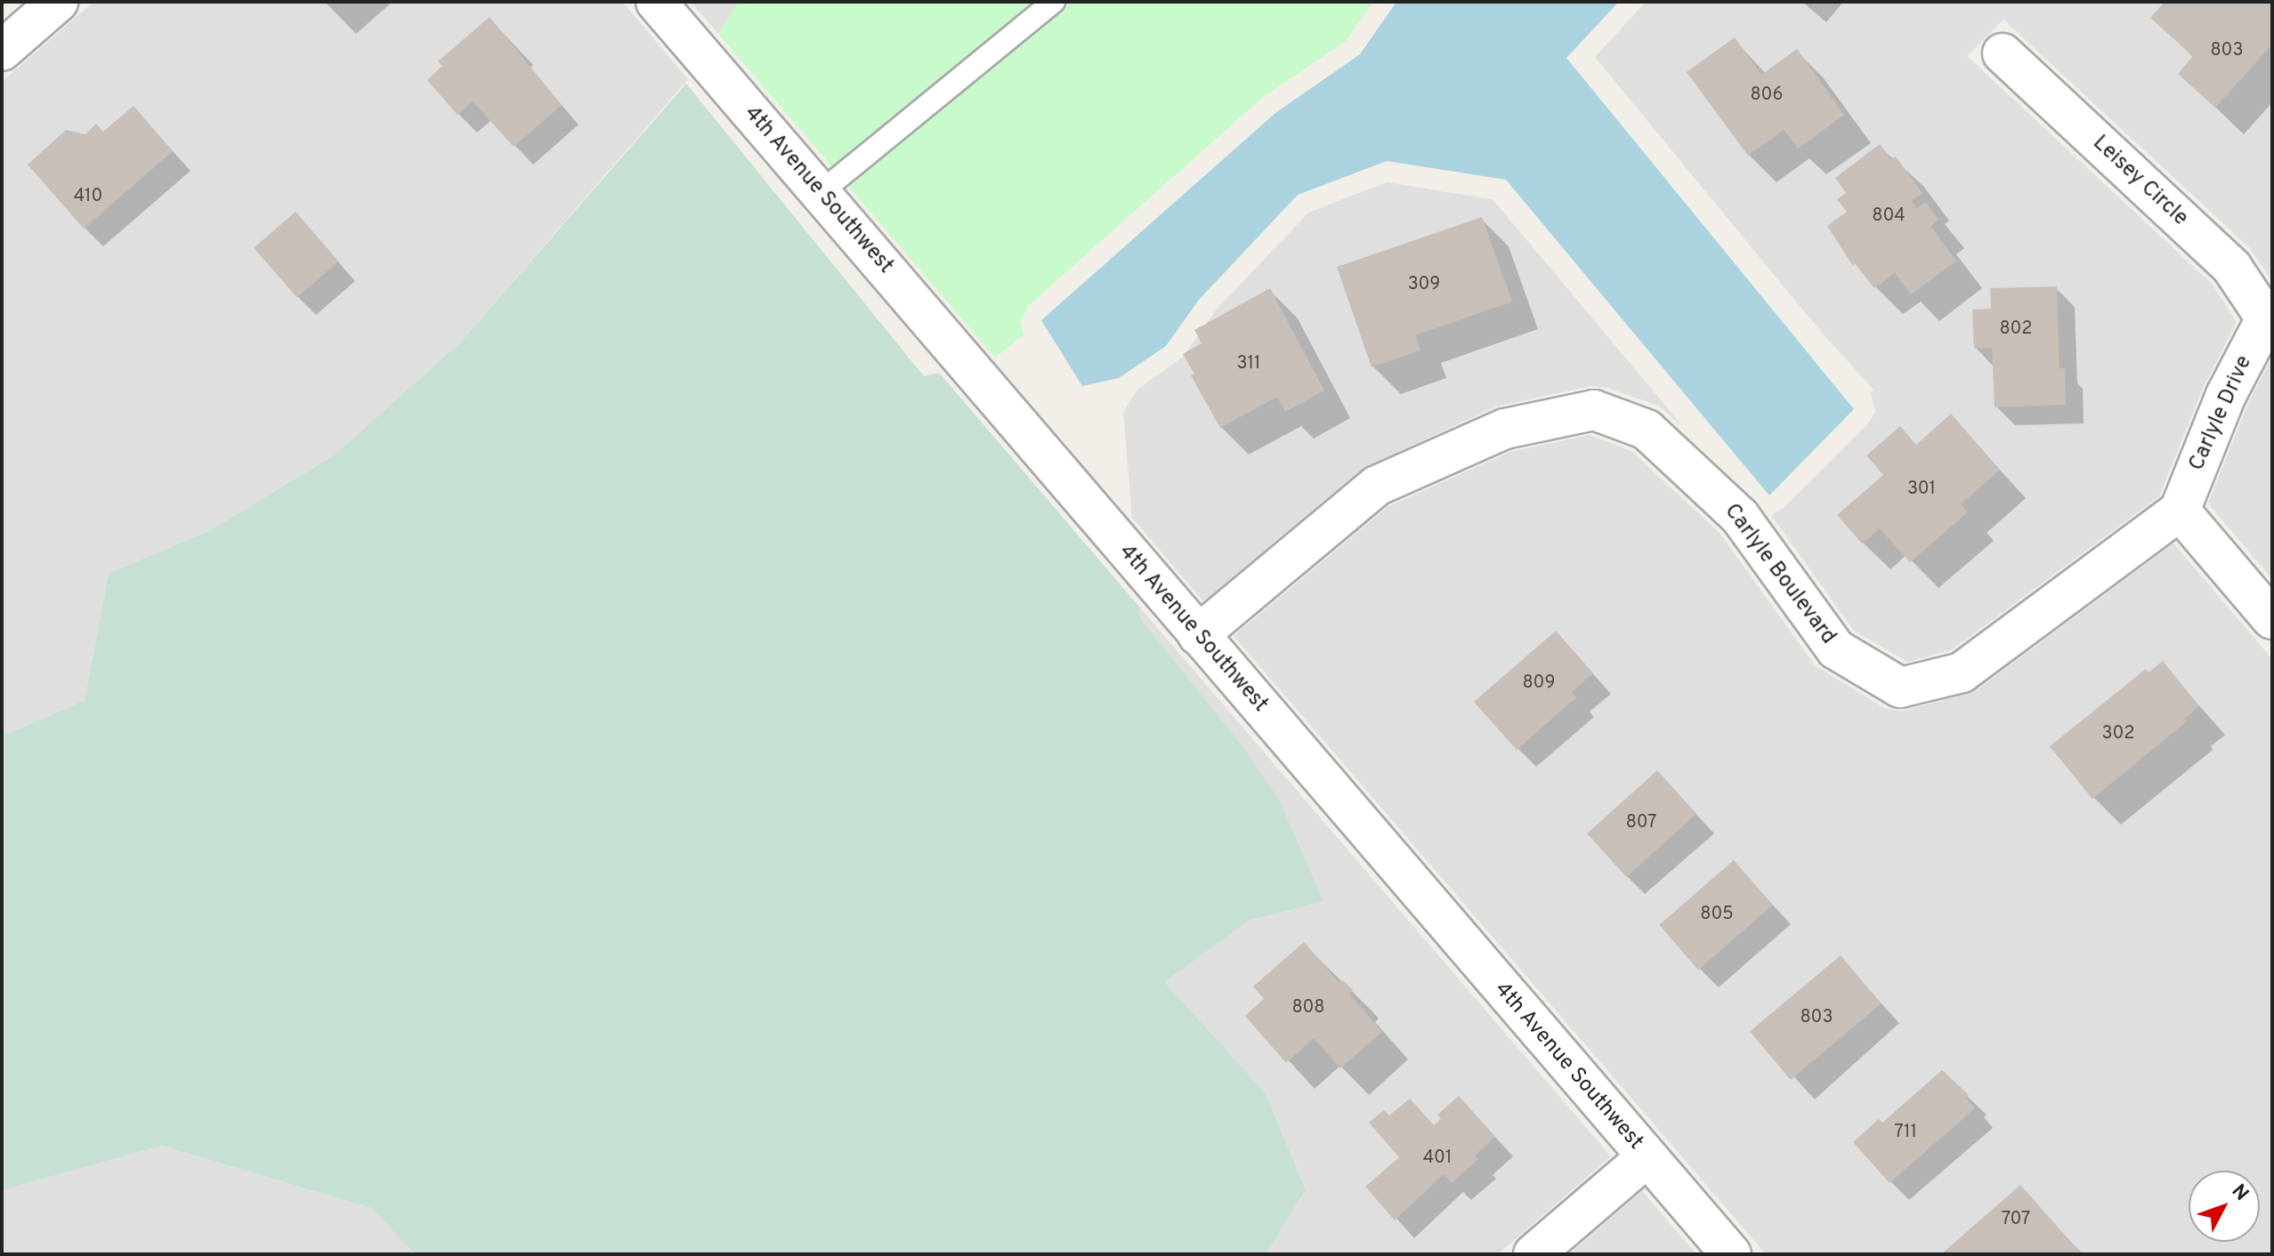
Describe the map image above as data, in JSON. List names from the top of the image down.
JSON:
{
  "streets": {
    "street": [
      "Leisey Circle",
      "4th Avenue Southwest",
      "Carlyle Drive",
      "Carlyle Boulevard"
    ]
  },
  "crossings": [
    ["Leisey Circle", "Carlyle Drive"],
    ["4th Avenue Southwest", "Carlyle Boulevard"],
    ["Carlyle Drive", "Carlyle Boulevard"]
  ],
  "house_numbers": [
    "803",
    "806",
    "410",
    "804",
    "309",
    "802",
    "311",
    "301",
    "809",
    "302",
    "807",
    "805",
    "808",
    "803",
    "711",
    "401",
    "707"
  ],
  "north": "top right"
}
